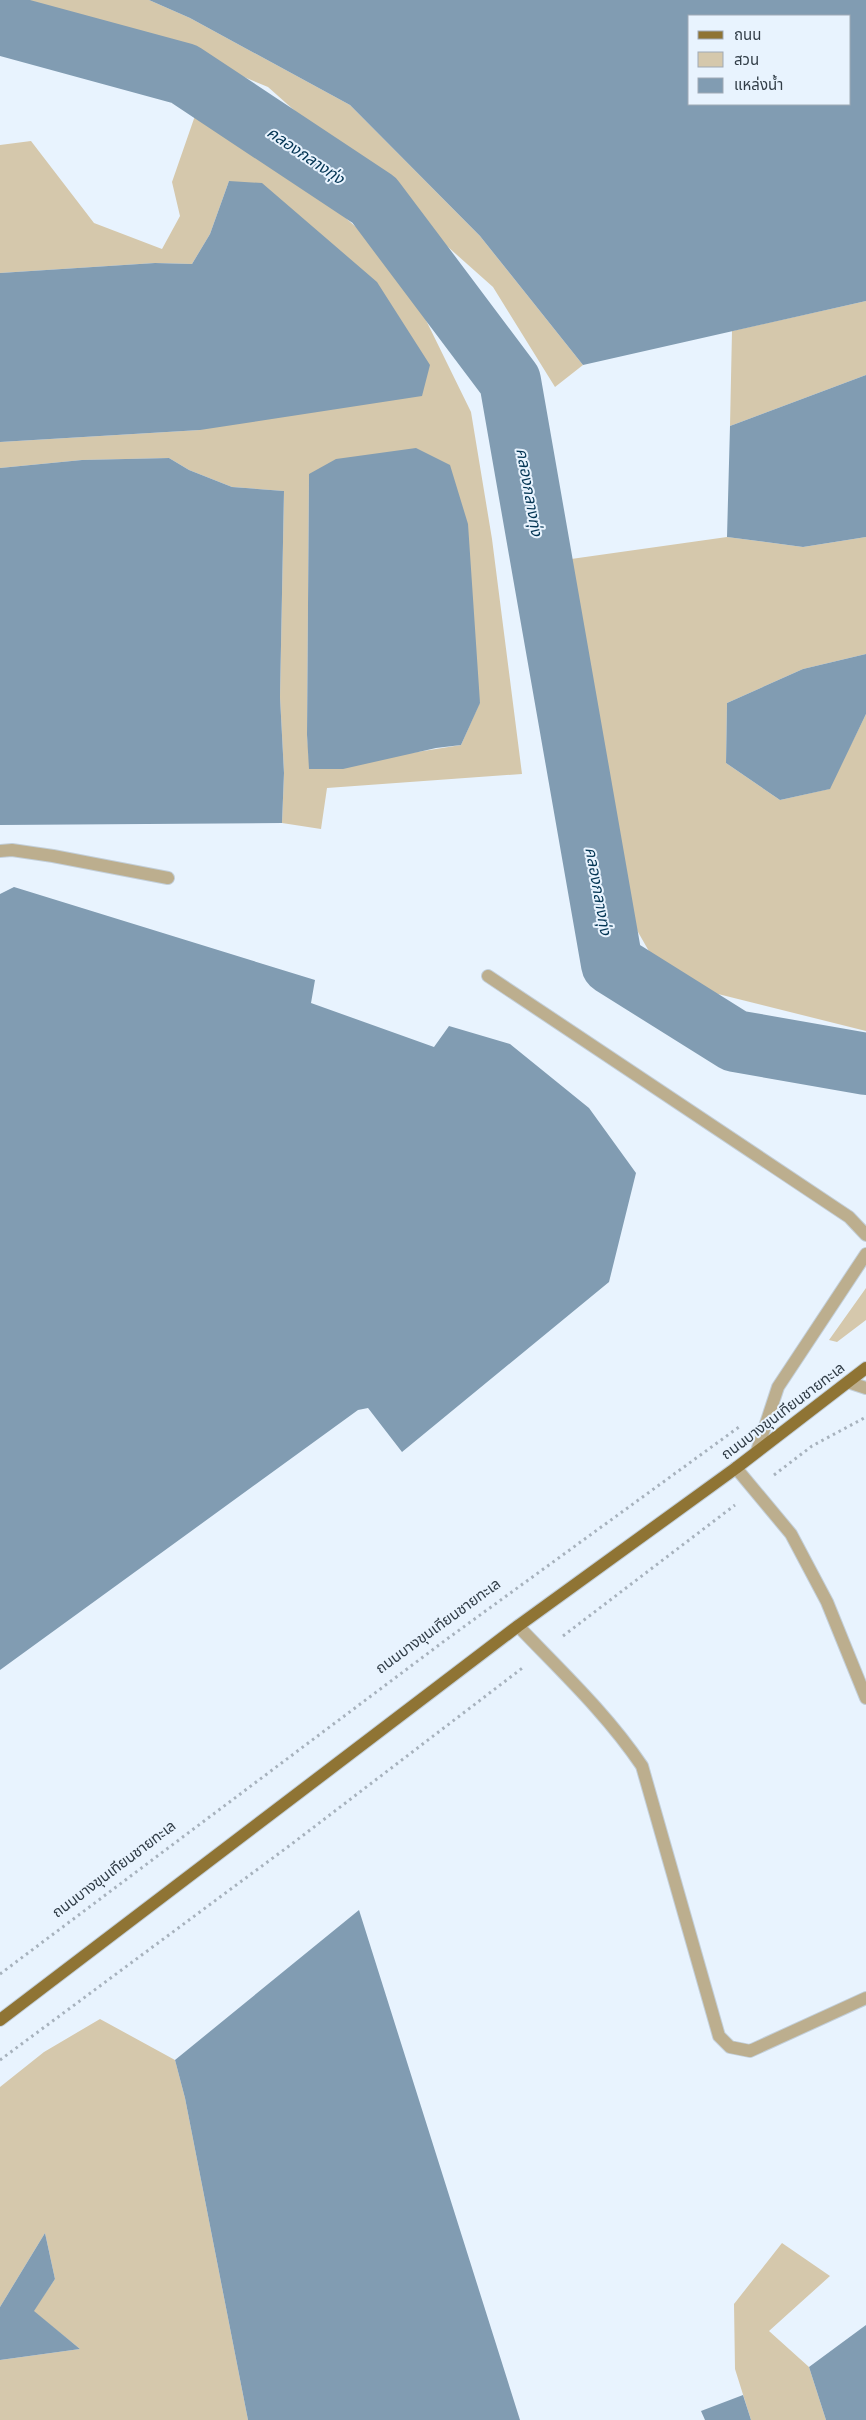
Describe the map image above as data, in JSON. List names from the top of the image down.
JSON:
{
  "streets": {
    "main road": ["ถนนบางขุนเทียนชายทะเล"]
  },
  "water": ["คลองกลางทุ่ง"],
  "legend": ["ถนน", "สวน", "แหล่งน้ำ"]
}
